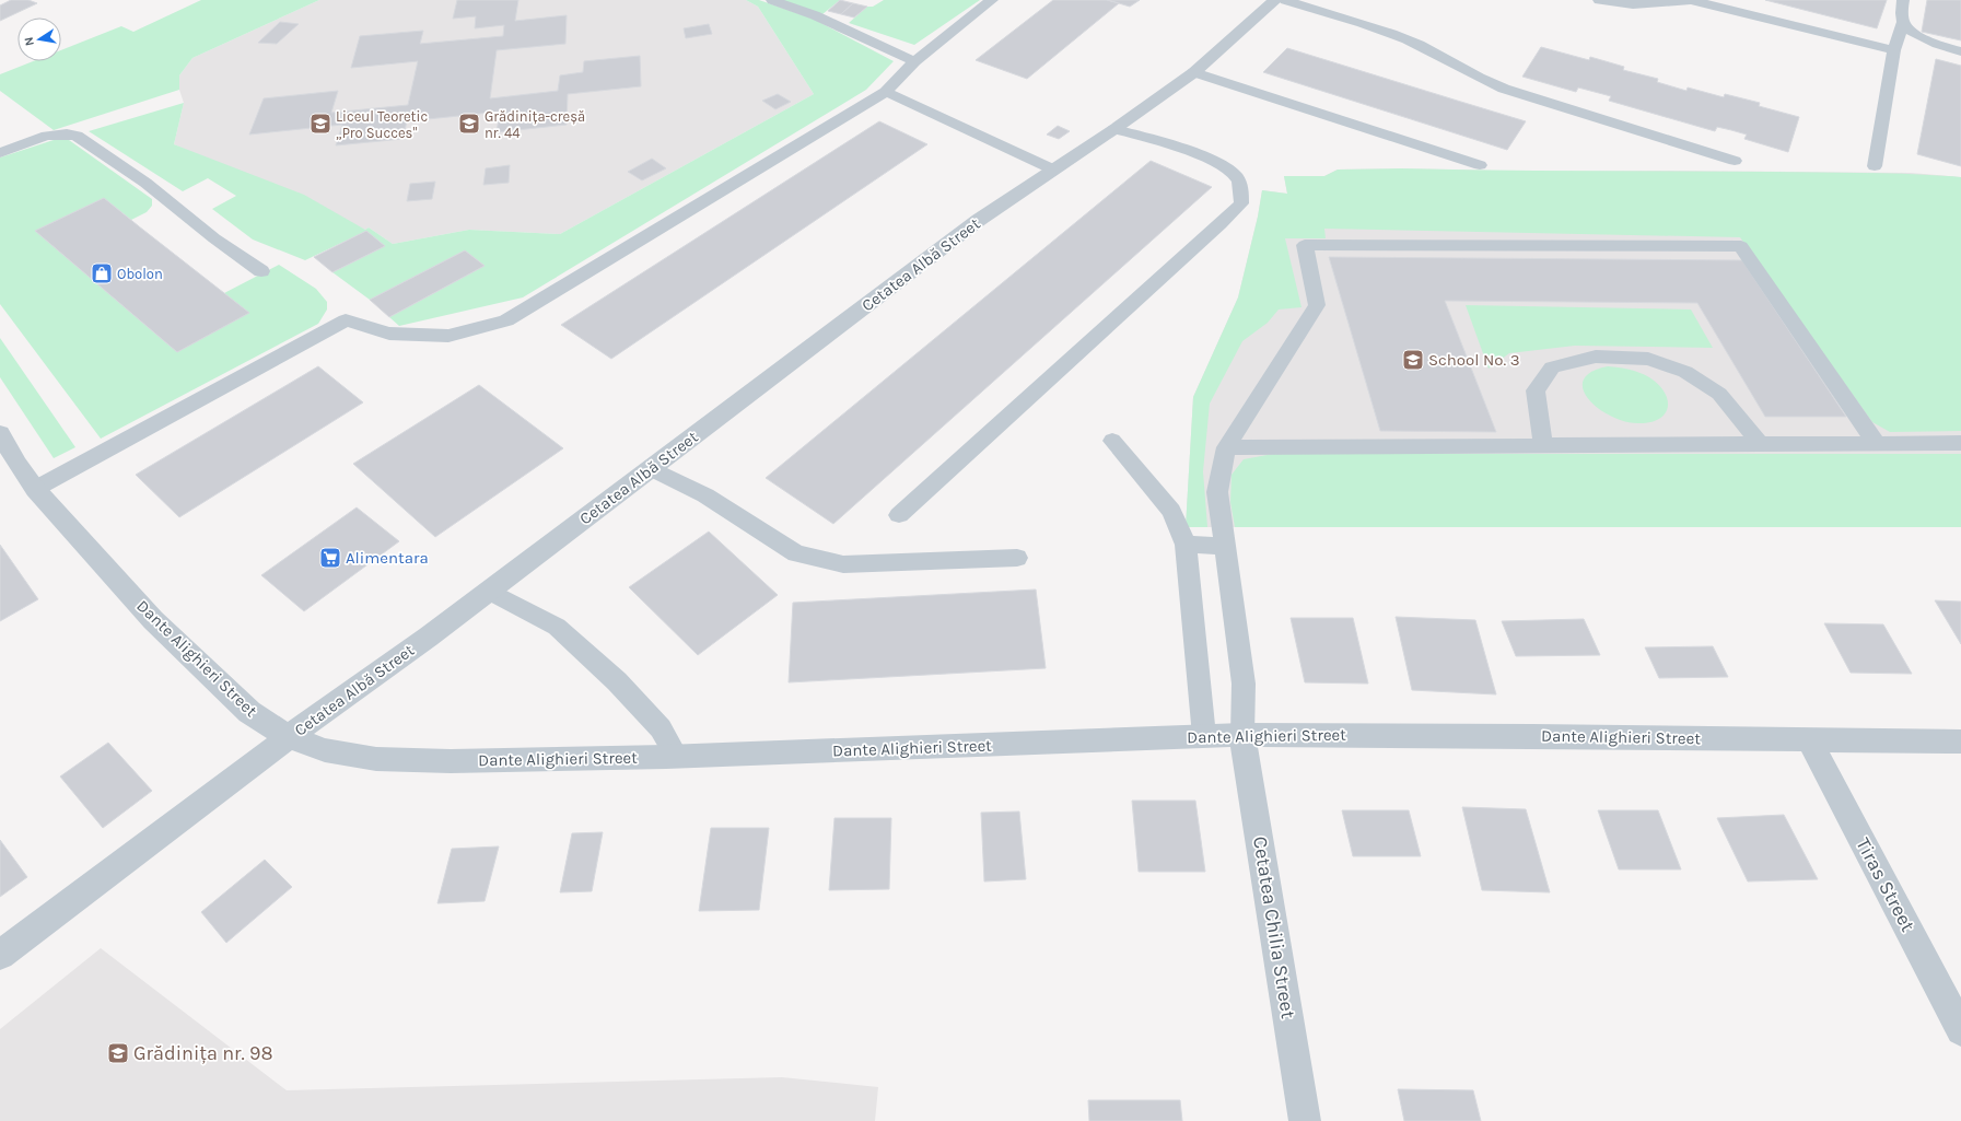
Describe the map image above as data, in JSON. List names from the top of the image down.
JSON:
{
  "streets": {
    "street": [
      "Cetatea Albă Street",
      "Dante Alighieri Street",
      "Tiras Street",
      "Cetatea Chilia Street"
    ]
  },
  "crossings": [
    ["Cetatea Albă Street", "Dante Alighieri Street"],
    ["Dante Alighieri Street", "Tiras Street"],
    ["Dante Alighieri Street", "Cetatea Chilia Street"]
  ],
  "places": {
    "school or university": [
      "Liceul Teoretic „Pro Succes\"",
      "Grădinița-creșă nr. 44",
      "School No. 3",
      "Grădinița nr. 98"
    ],
    "shop": ["Obolon"],
    "supermarket": ["Alimentara"]
  },
  "north": "left"
}
